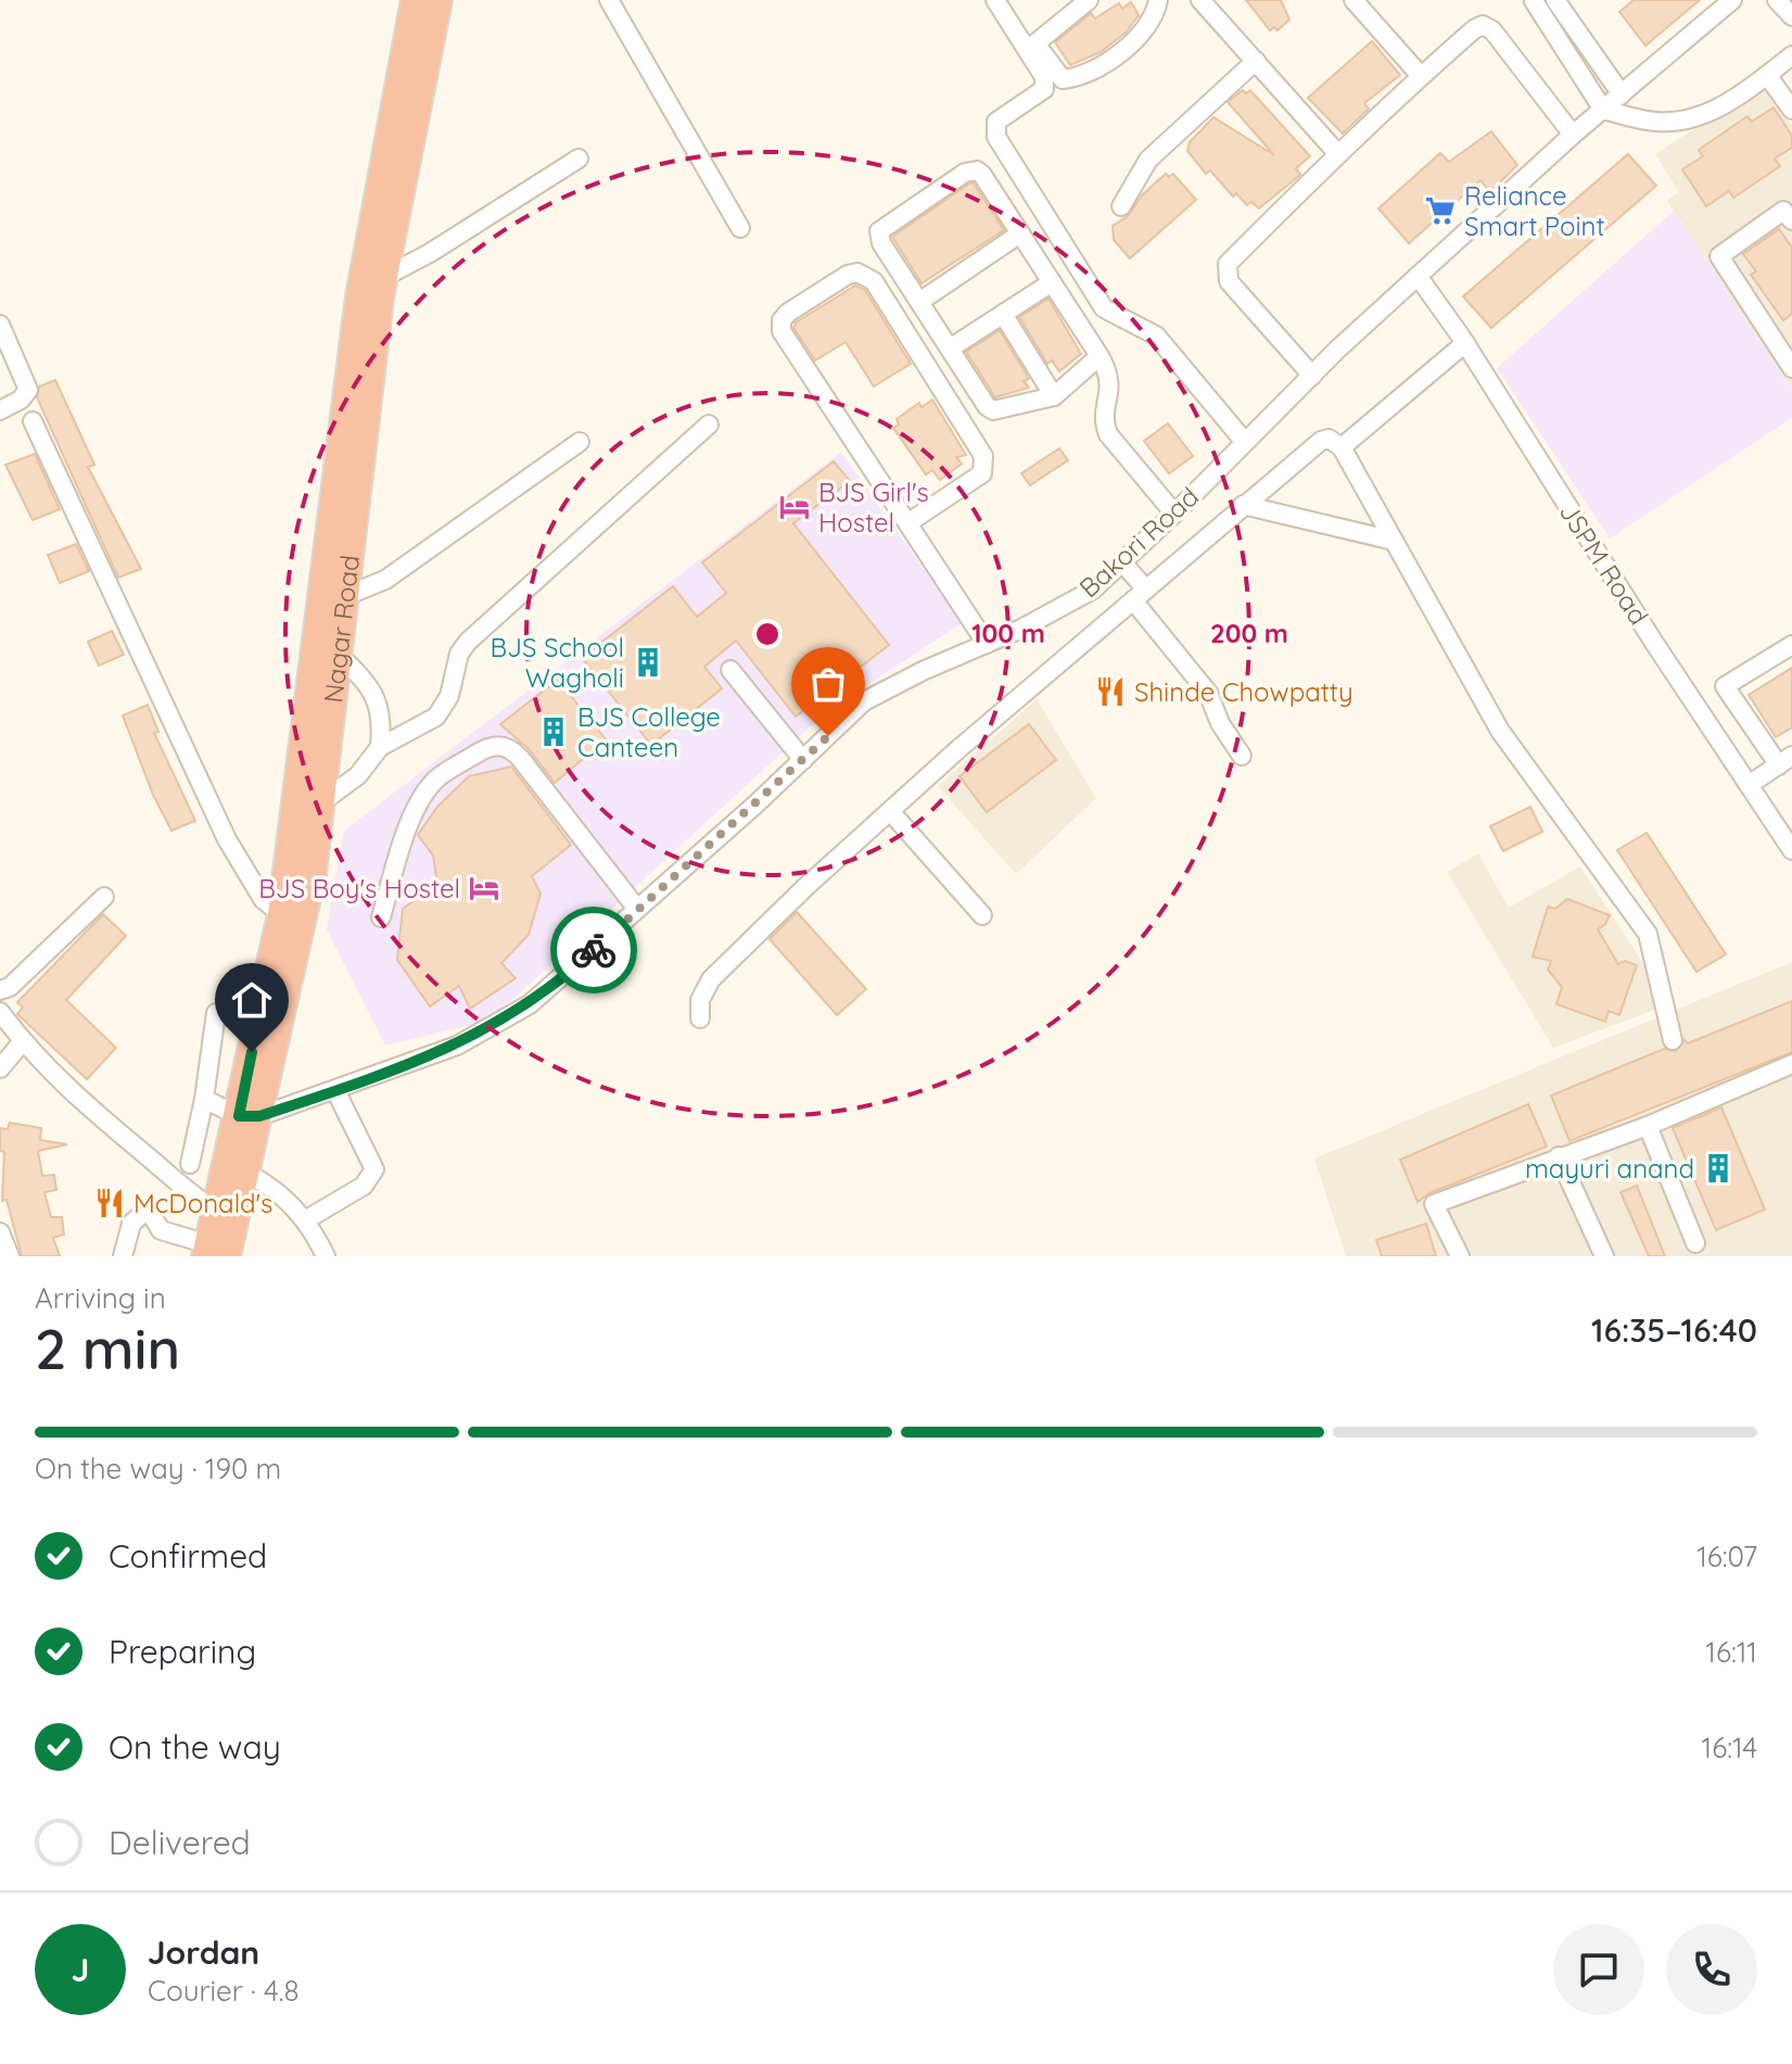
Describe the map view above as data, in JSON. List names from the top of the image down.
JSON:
{
  "streets": {
    "highway": ["Nagar Road"],
    "street": ["Bakori Road", "JSPM Road"]
  },
  "crossings": [
    ["Bakori Road", "JSPM Road"],
    ["Bakori Road", "Nagar Road"]
  ],
  "places": {
    "supermarket": ["Reliance Smart Point"],
    "hotel": ["BJS Girl's Hostel", "BJS Boy's Hostel"],
    "building": ["BJS School Wagholi", "BJS College Canteen", "mayuri anand"],
    "restaurant": ["Shinde Chowpatty", "McDonald's"]
  },
  "page": {
    "heading": ["2 min", "Arriving in", "16:35–16:40"],
    "panel": ["Jordan", "Courier · 4.8"],
    "bar": "On the way · 190 m",
    "list": [
      ["Confirmed", "16:07"],
      ["Preparing", "16:11"],
      ["On the way", "16:14"],
      "Delivered"
    ],
    "round": "J"
  },
  "rings": ["100 m", "200 m"]
}
